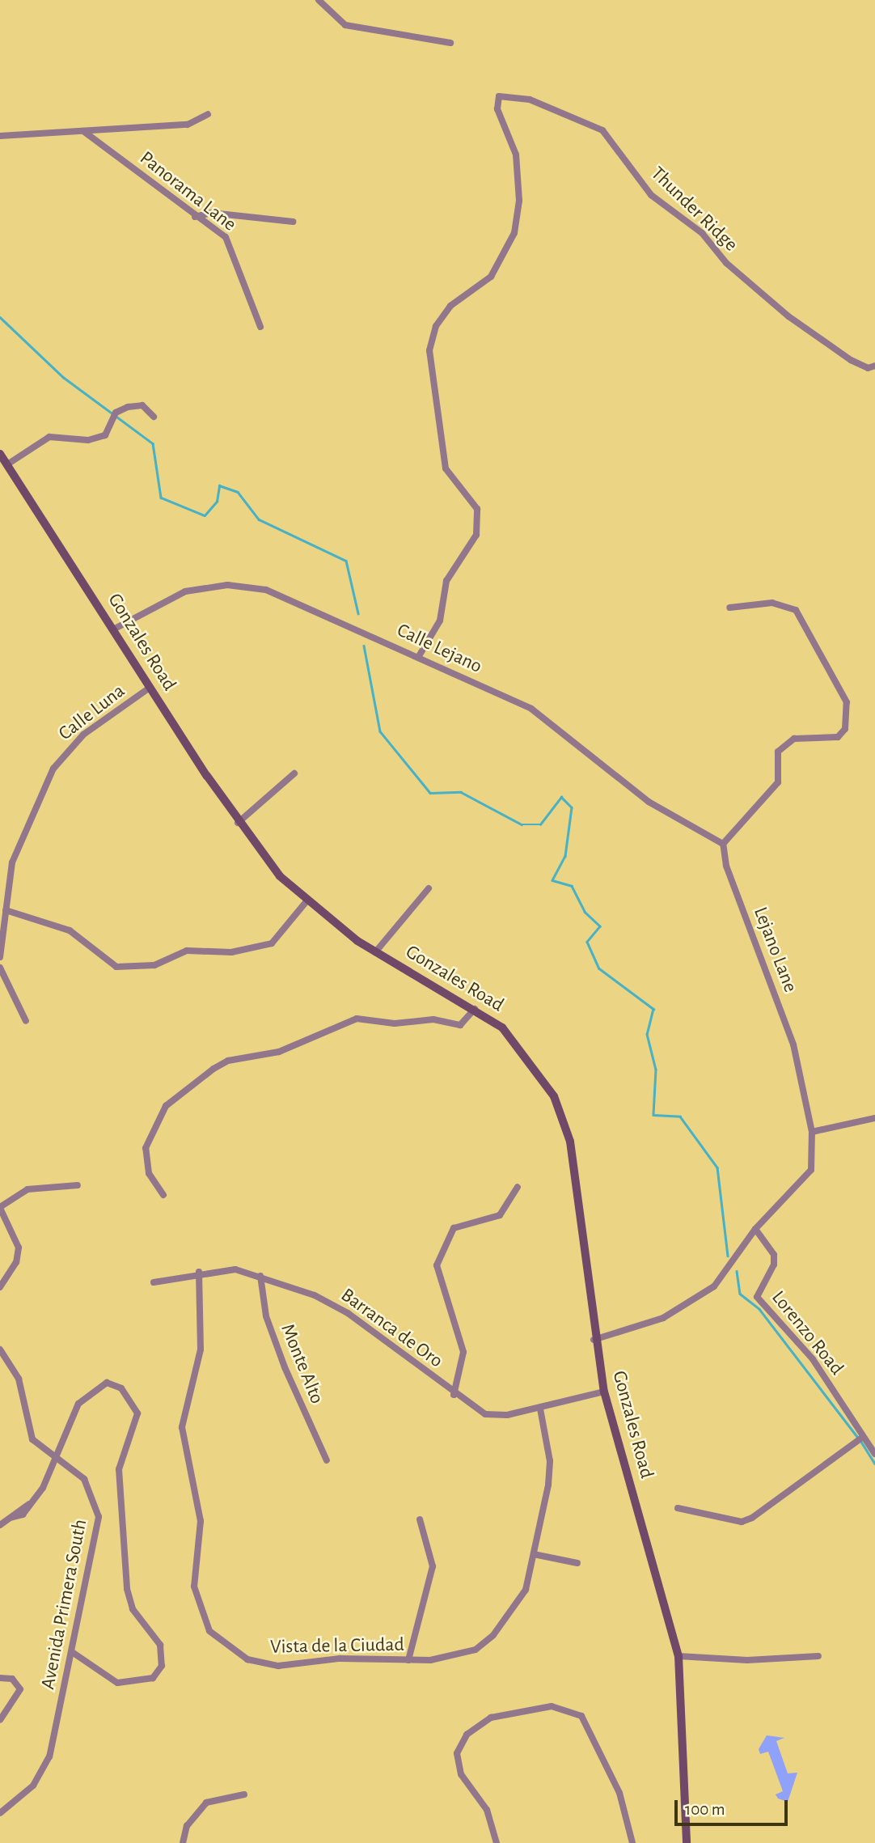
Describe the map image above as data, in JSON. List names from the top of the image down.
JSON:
{
  "streets": {
    "street": [
      "Panorama Lane",
      "Thunder Ridge",
      "Gonzales Road",
      "Calle Lejano",
      "Calle Luna",
      "Lejano Lane",
      "Barranca de Oro",
      "Lorenzo Road",
      "Monte Alto",
      "Avenida Primera South",
      "Vista de la Ciudad"
    ]
  },
  "crossings": [
    ["Thunder Ridge", "Calle Lejano"],
    ["Gonzales Road", "Calle Lejano"],
    ["Gonzales Road", "Calle Luna"],
    ["Gonzales Road", "Lejano Lane"],
    ["Gonzales Road", "Barranca de Oro"],
    ["Calle Lejano", "Lejano Lane"],
    ["Lejano Lane", "Lorenzo Road"],
    ["Barranca de Oro", "Monte Alto"],
    ["Barranca de Oro", "Vista de la Ciudad"]
  ],
  "scale_bar": "100 m"
}
